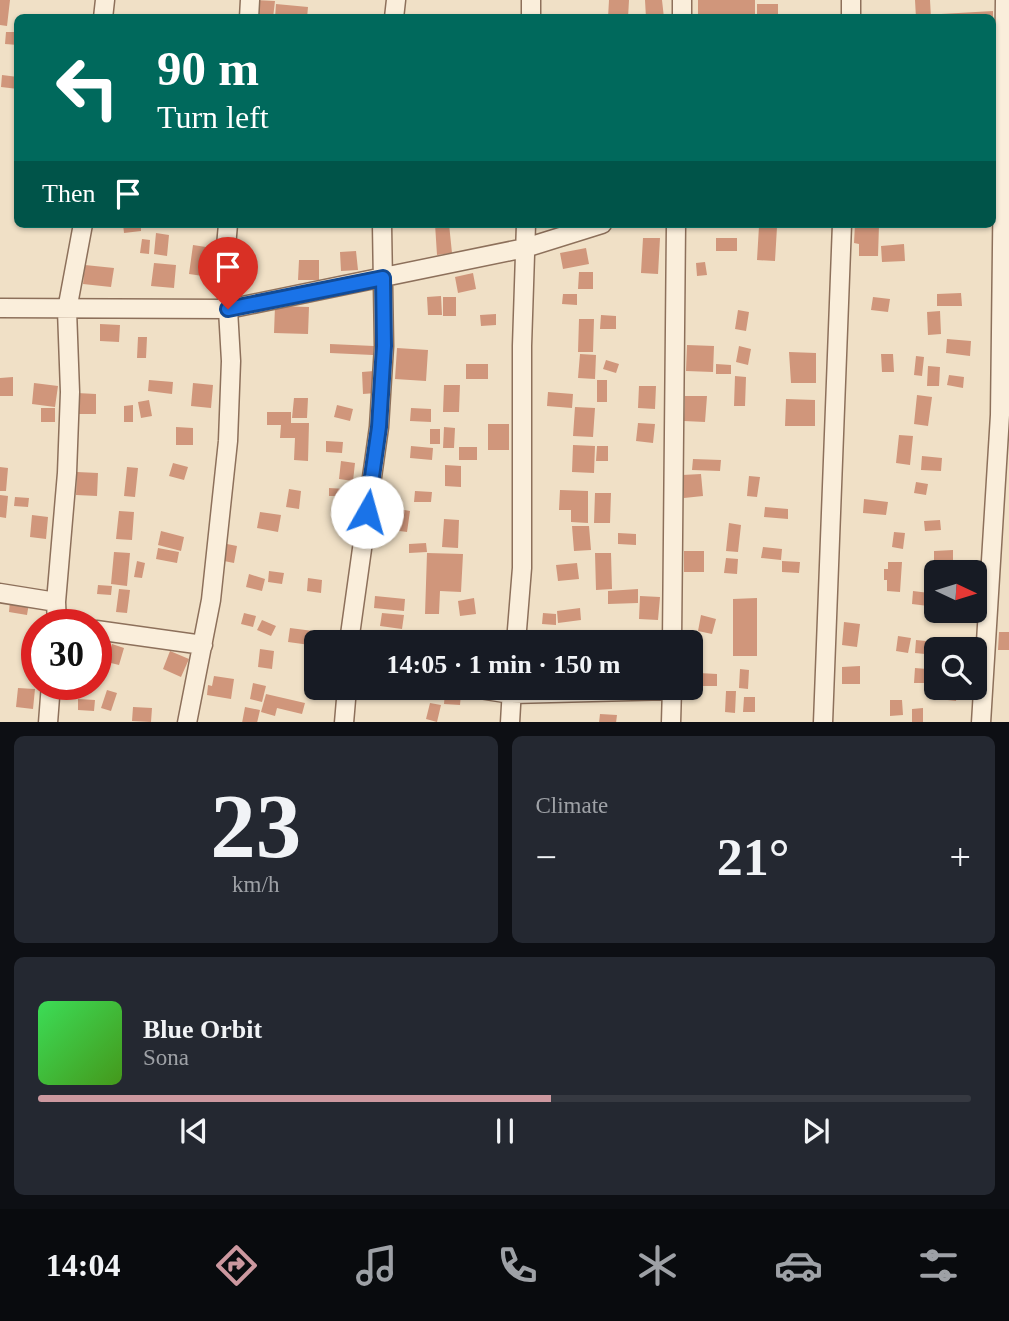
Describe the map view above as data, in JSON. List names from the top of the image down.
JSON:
{
  "north": "right",
  "page": {
    "turn": ["90 m", "Turn left"],
    "then": "Then",
    "limit": "30",
    "trip": "14:05 · 1 min · 150 m",
    "tile": [
      ["23", "km/h"],
      "Climate"
    ],
    "heat": ["−", "21°", "+"],
    "song": ["Blue Orbit", "Sona"],
    "tabs": "14:04"
  }
}
